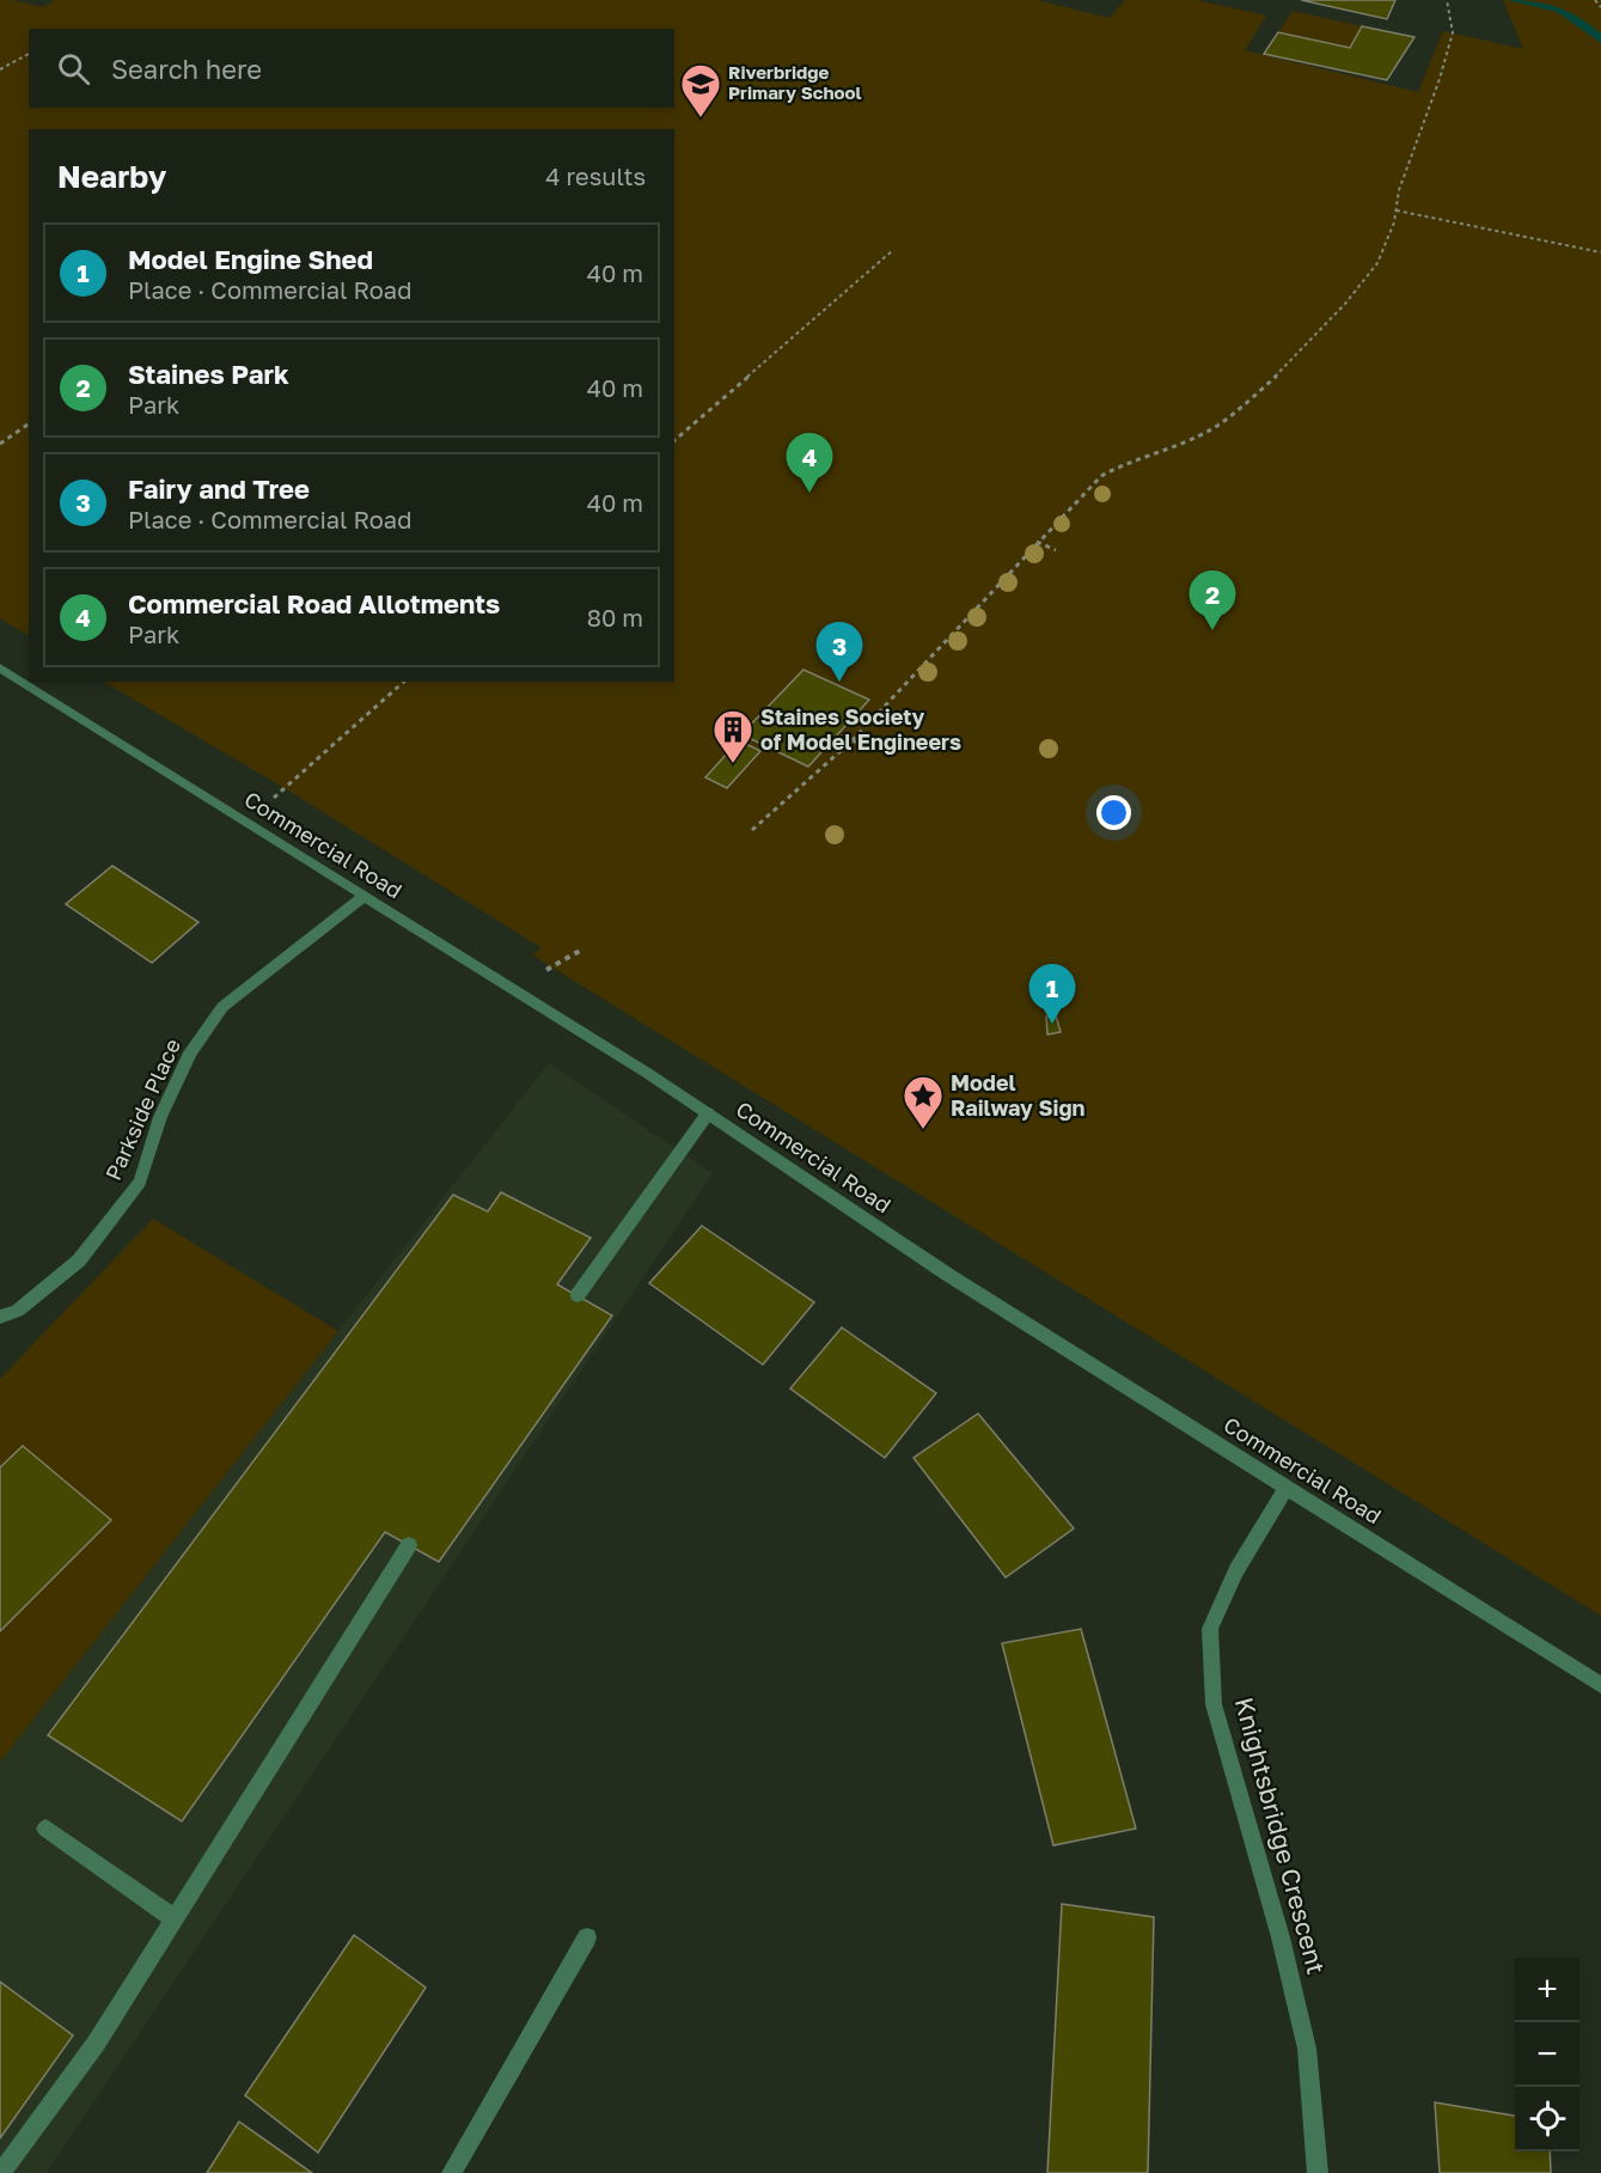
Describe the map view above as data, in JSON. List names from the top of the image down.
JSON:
{
  "streets": {
    "street": ["Commercial Road", "Parkside Place", "Knightsbridge Crescent"]
  },
  "crossings": [
    ["Commercial Road", "Parkside Place"],
    ["Commercial Road", "Knightsbridge Crescent"]
  ],
  "places": {
    "school or university": ["Riverbridge Primary School"],
    "building": ["Staines Society of Model Engineers"],
    "place": ["Model Railway Sign"]
  },
  "page": {
    "search": "Search here",
    "heading": ["Nearby", "4 results"],
    "list": [
      {
        "mark": "1",
        "name": "Model Engine Shed",
        "note": "Place · Commercial Road",
        "value": "40 m"
      },
      {
        "mark": "2",
        "name": "Staines Park",
        "note": "Park",
        "value": "40 m"
      },
      {
        "mark": "3",
        "name": "Fairy and Tree",
        "note": "Place · Commercial Road",
        "value": "40 m"
      },
      {
        "mark": "4",
        "name": "Commercial Road Allotments",
        "note": "Park",
        "value": "80 m"
      }
    ],
    "pins": [
      "4",
      "2",
      "3",
      "1"
    ],
    "map_buttons": ["+", "−"]
  }
}
